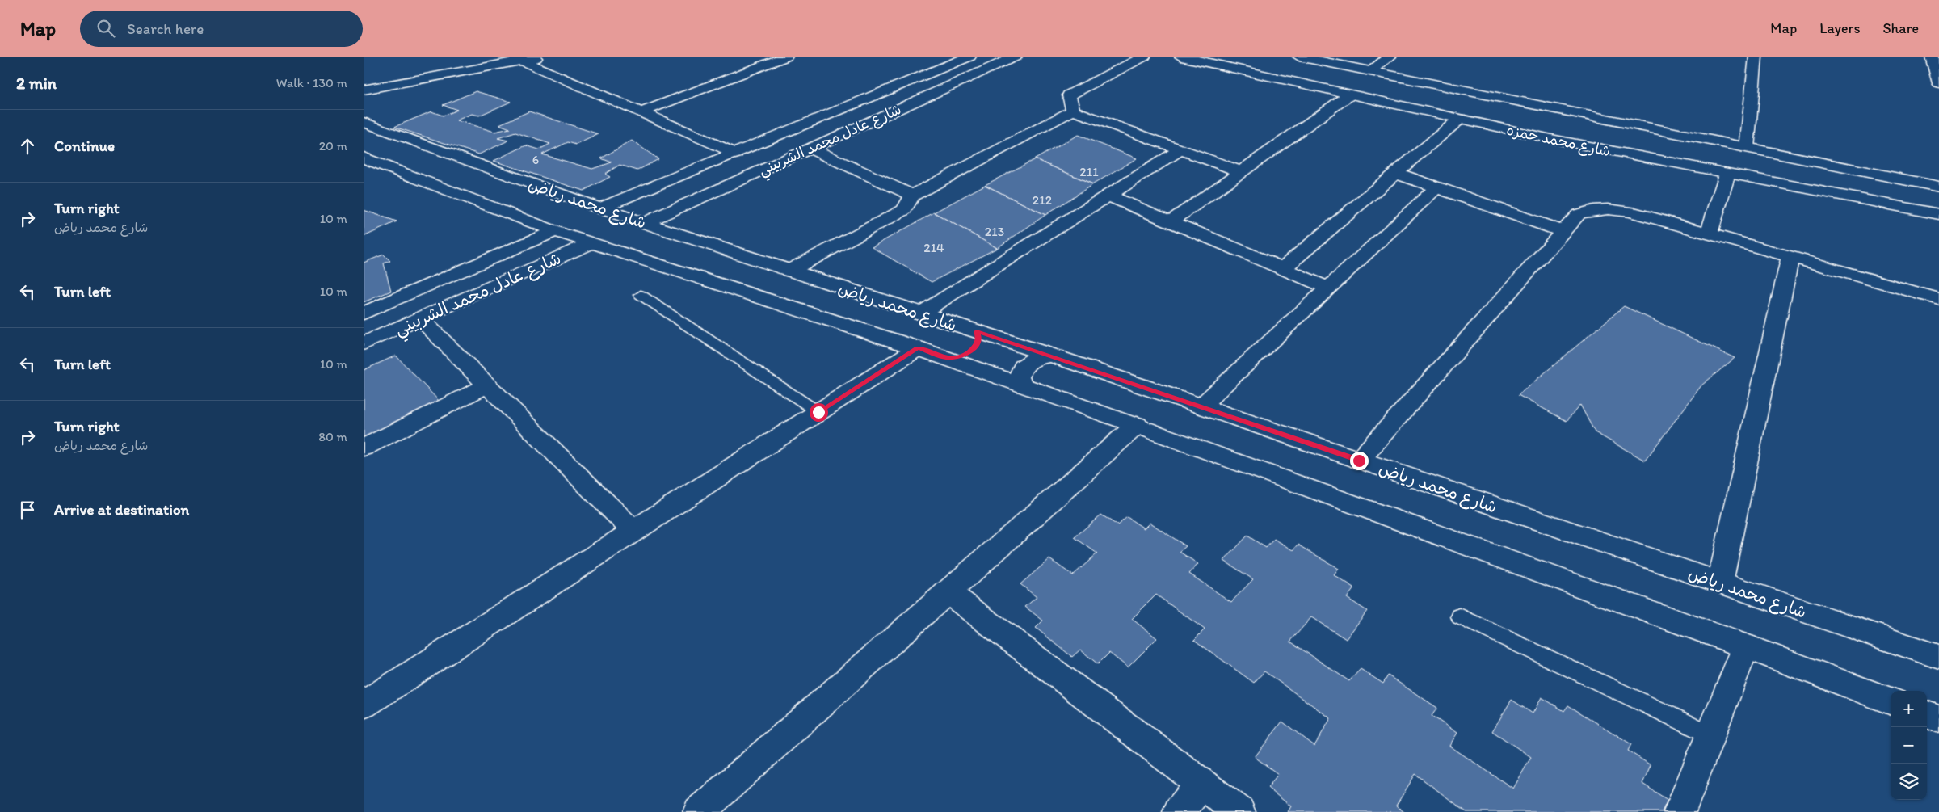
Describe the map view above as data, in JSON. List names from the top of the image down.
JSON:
{
  "streets": {
    "street": ["شارع عادل محمد الشربيني", "شارع محمد حمزه", "شارع محمد رياض"]
  },
  "crossings": [
    ["شارع عادل محمد الشربيني", "شارع محمد رياض"]
  ],
  "house_numbers": [
    "6",
    "211",
    "212",
    "213",
    "214"
  ],
  "page": {
    "header": "Map",
    "search": "Search here",
    "nav": ["Map", "Layers", "Share"],
    "heading": ["2 min", "Walk · 130 m"],
    "list": [
      ["Continue", "20 m"],
      ["Turn right", "شارع محمد رياض", "10 m"],
      ["Turn left", "10 m"],
      ["Turn left", "10 m"],
      ["Turn right", "شارع محمد رياض", "80 m"],
      "Arrive at destination"
    ],
    "map_buttons": ["+", "−"]
  }
}
